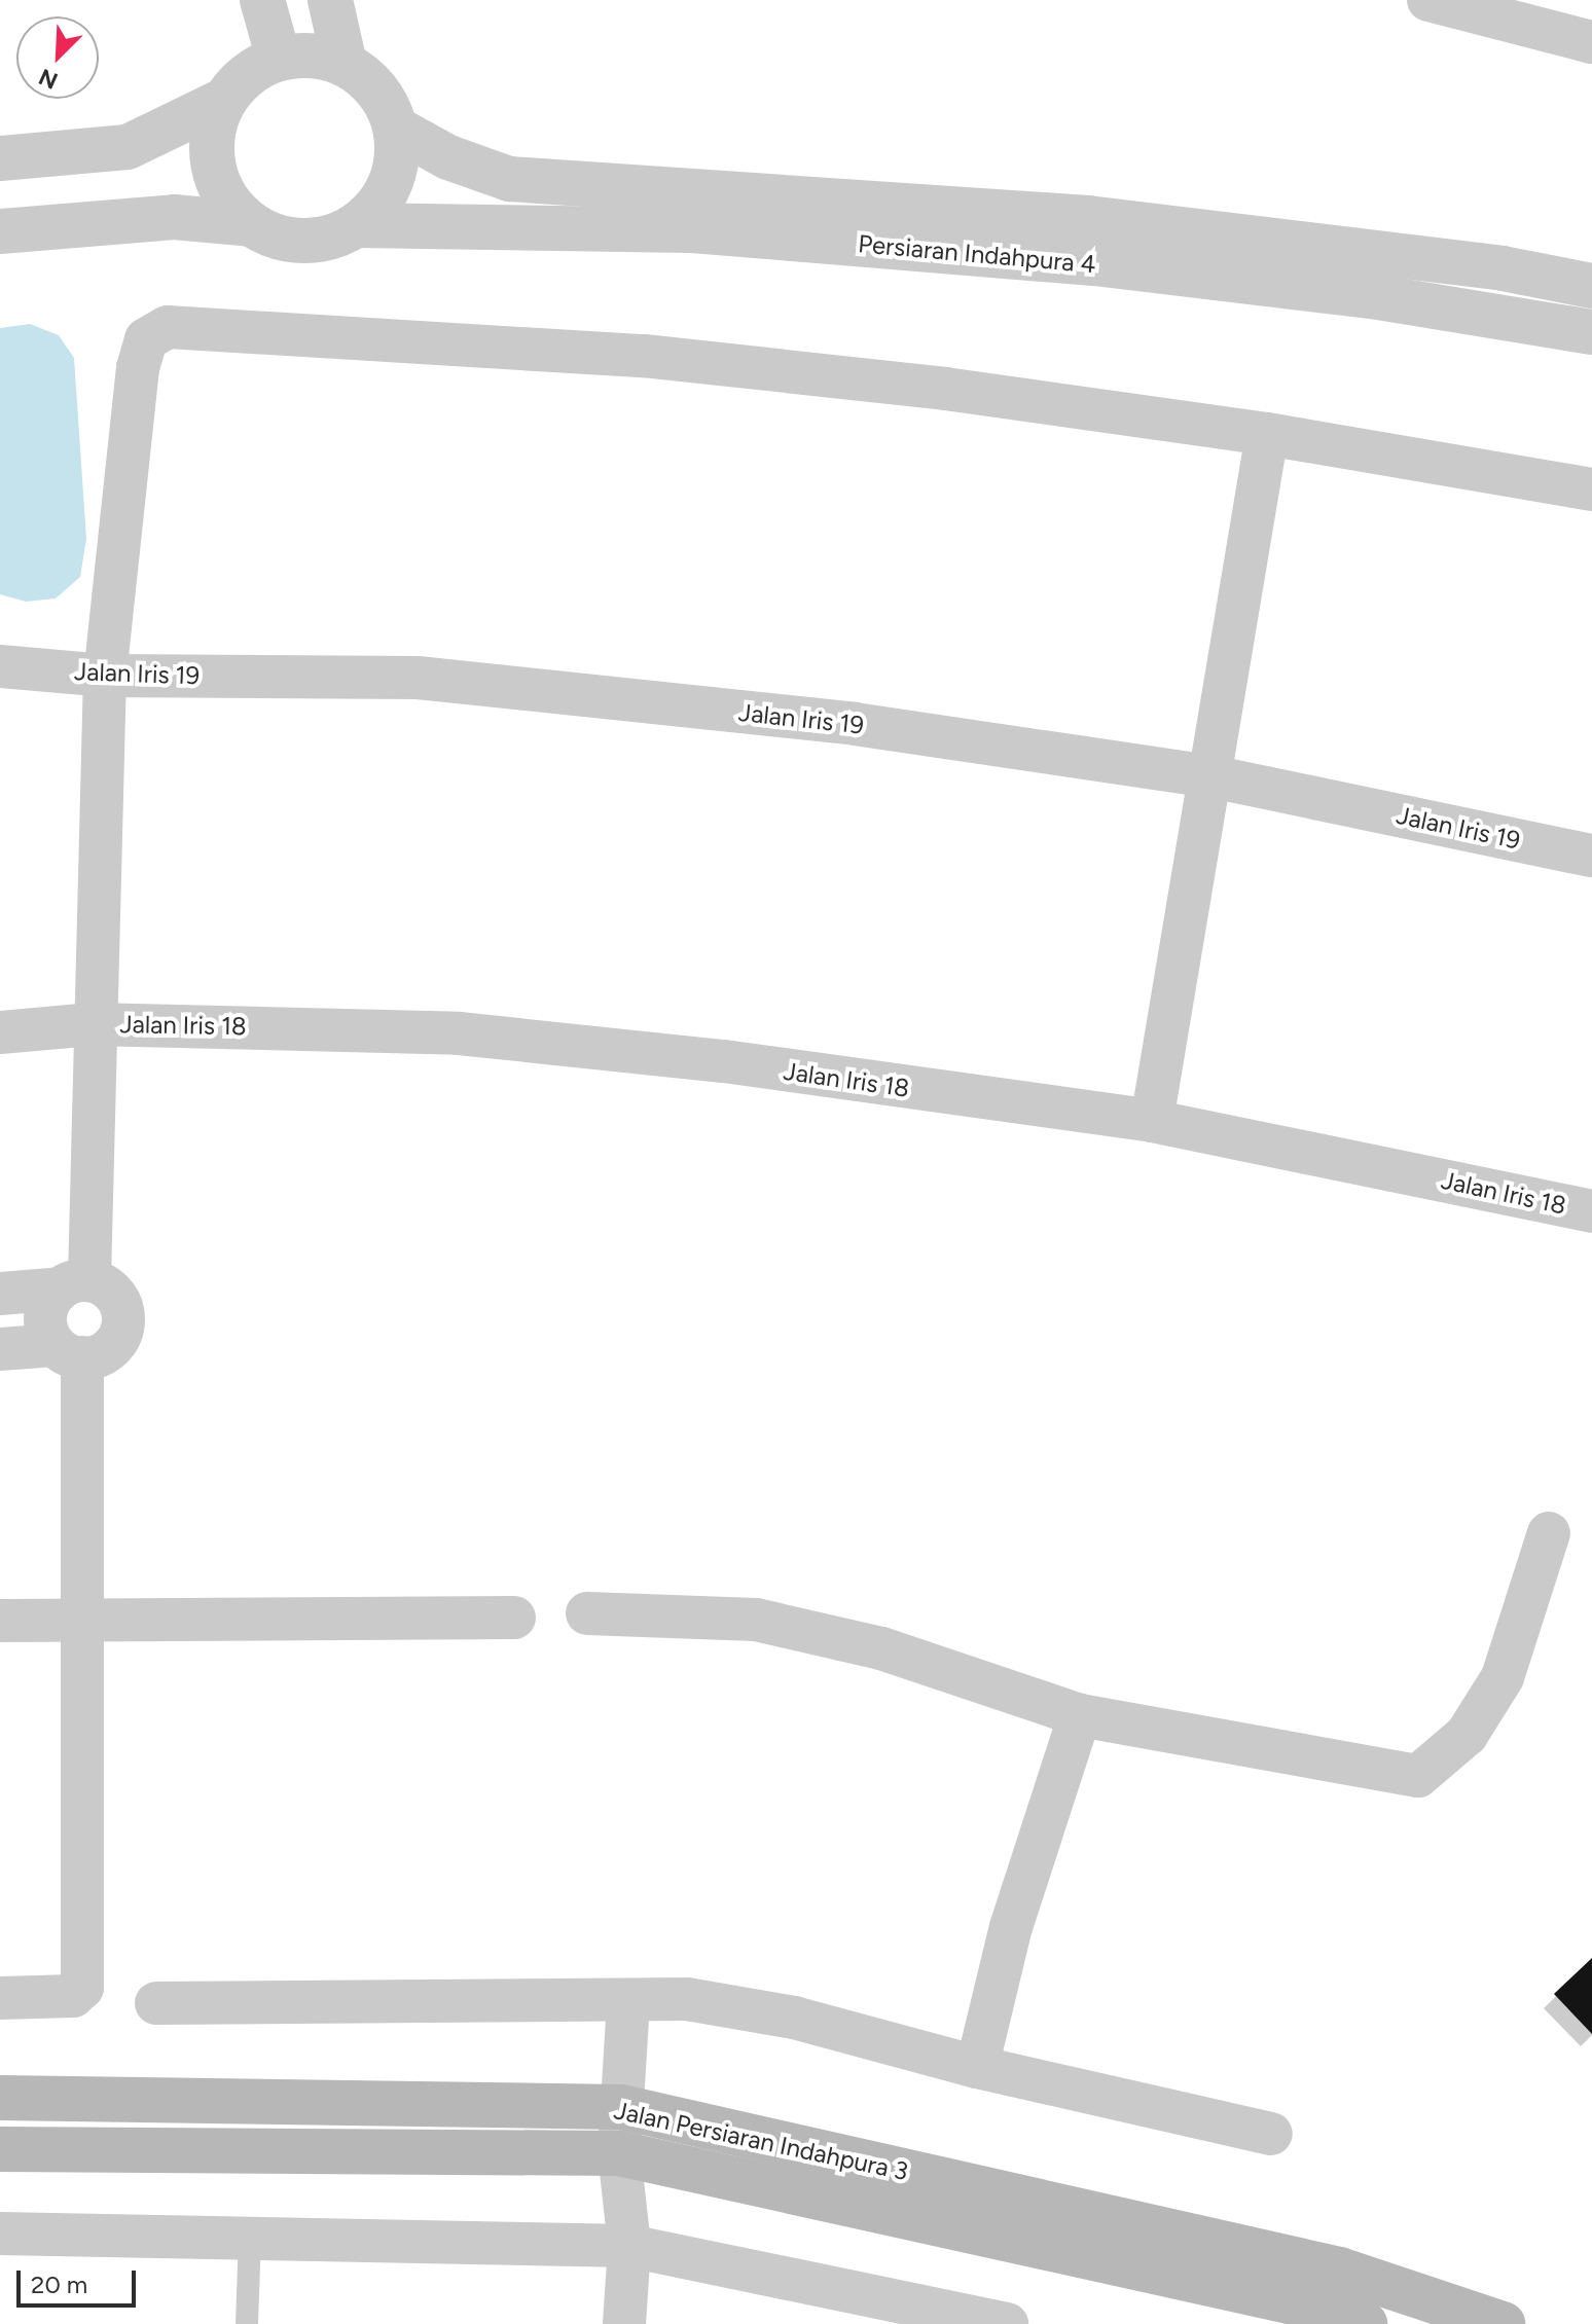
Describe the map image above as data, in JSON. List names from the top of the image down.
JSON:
{
  "streets": {
    "main road": ["Jalan Persiaran Indahpura 3"],
    "street": ["Persiaran Indahpura 4", "Jalan Iris 19", "Jalan Iris 18"]
  },
  "scale_bar": "20 m",
  "north": "bottom left"
}
